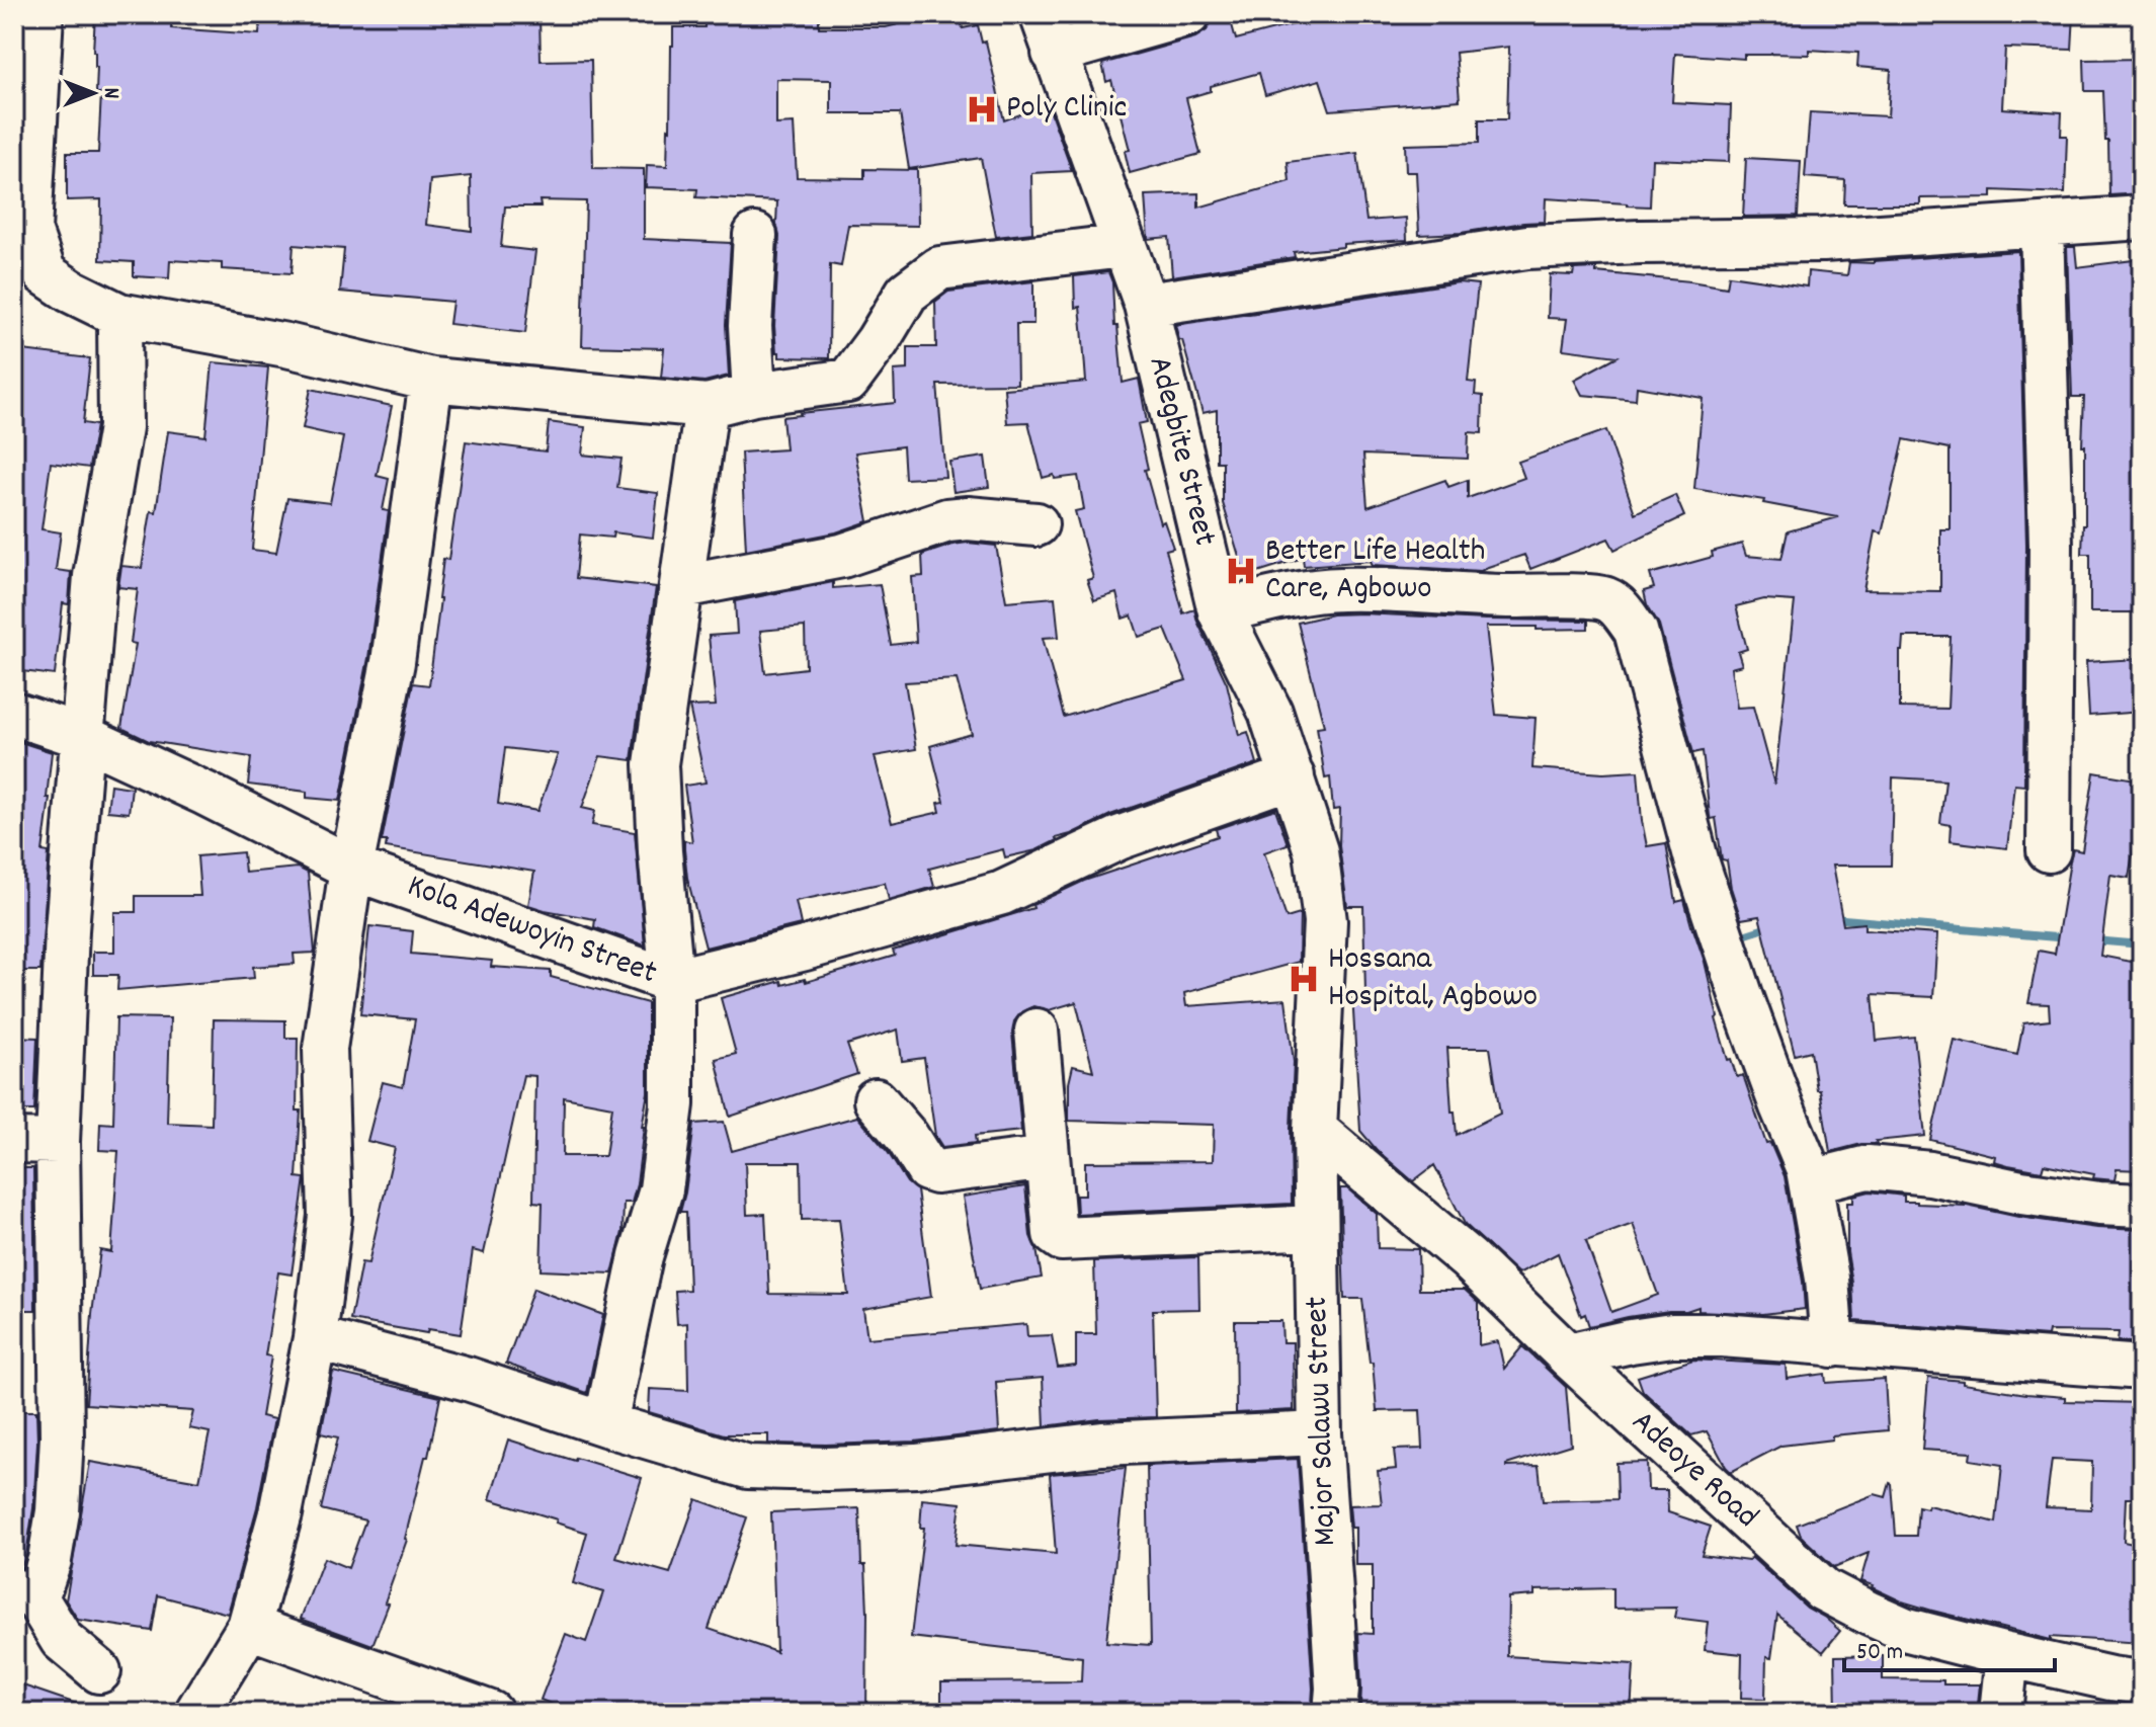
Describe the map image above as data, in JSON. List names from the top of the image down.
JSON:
{
  "streets": {
    "street": [
      "Adegbite Street",
      "Kola Adewoyin Street",
      "Major Salawu Street",
      "Adeoye Road"
    ]
  },
  "crossings": [
    ["Adegbite Street", "Kola Adewoyin Street"],
    ["Adegbite Street", "Major Salawu Street"],
    ["Adegbite Street", "Adeoye Road"],
    ["Major Salawu Street", "Adeoye Road"]
  ],
  "places": {
    "hospital": ["Poly Clinic", "Better Life Health Care, Agbowo", "Hossana Hospital, Agbowo"]
  },
  "scale_bar": "50 m",
  "north": "right"
}
